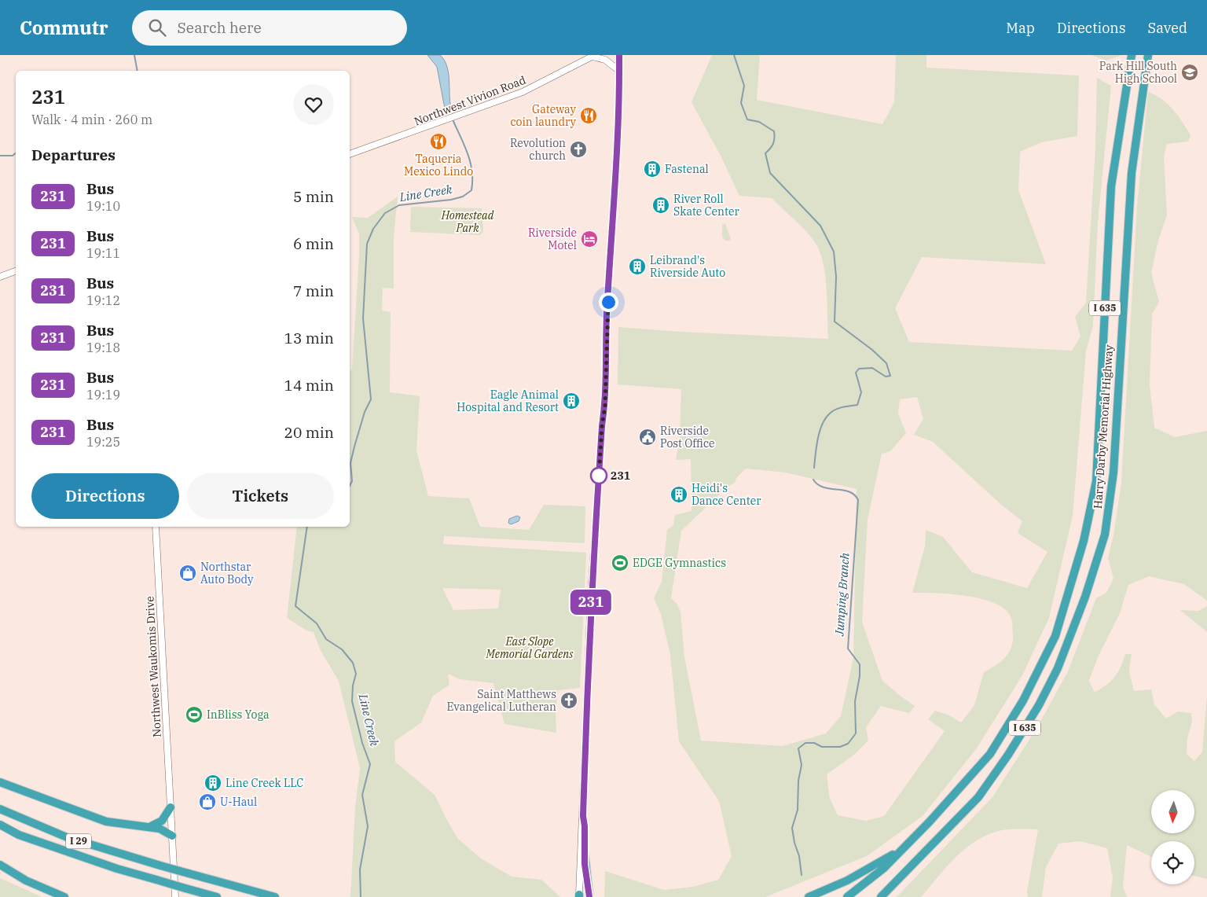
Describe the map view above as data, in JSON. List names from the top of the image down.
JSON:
{
  "streets": {
    "highway": ["I 635", "Harry Darby Memorial Highway", "I 29"],
    "main road": ["Northwest Vivion Road", "Northwest Waukomis Drive"]
  },
  "water": ["Line Creek", "Jumping Branch"],
  "parks": ["Homestead Park", "East Slope Memorial Gardens"],
  "places": {
    "school or university": ["Park Hill South High School"],
    "restaurant": ["Gateway coin laundry", "Taqueria Mexico Lindo"],
    "church": ["Revolution church", "Saint Matthews Evangelical Lutheran"],
    "building": [
      "Fastenal",
      "River Roll Skate Center",
      "Leibrand's Riverside Auto",
      "Eagle Animal Hospital and Resort",
      "Heidi's Dance Center",
      "Line Creek LLC"
    ],
    "hotel": ["Riverside Motel"],
    "public building": ["Riverside Post Office"],
    "other": ["231"],
    "sports": ["EDGE Gymnastics", "InBliss Yoga"],
    "shop": ["Northstar Auto Body", "U-Haul"]
  },
  "lines": ["bus line 231"],
  "north": "bottom",
  "page": {
    "header": "Commutr",
    "search": "Search here",
    "nav": ["Map", "Directions", "Saved"],
    "on_map": "231",
    "heading": [
      ["231", "Walk · 4 min · 260 m"],
      "Departures"
    ],
    "list": [
      {
        "mark": "231",
        "name": "Bus",
        "note": "19:10",
        "value": "5 min"
      },
      {
        "mark": "231",
        "name": "Bus",
        "note": "19:11",
        "value": "6 min"
      },
      {
        "mark": "231",
        "name": "Bus",
        "note": "19:12",
        "value": "7 min"
      },
      {
        "mark": "231",
        "name": "Bus",
        "note": "19:18",
        "value": "13 min"
      },
      {
        "mark": "231",
        "name": "Bus",
        "note": "19:19",
        "value": "14 min"
      },
      {
        "mark": "231",
        "name": "Bus",
        "note": "19:25",
        "value": "20 min"
      }
    ],
    "buttons": ["Directions", "Tickets"]
  }
}
